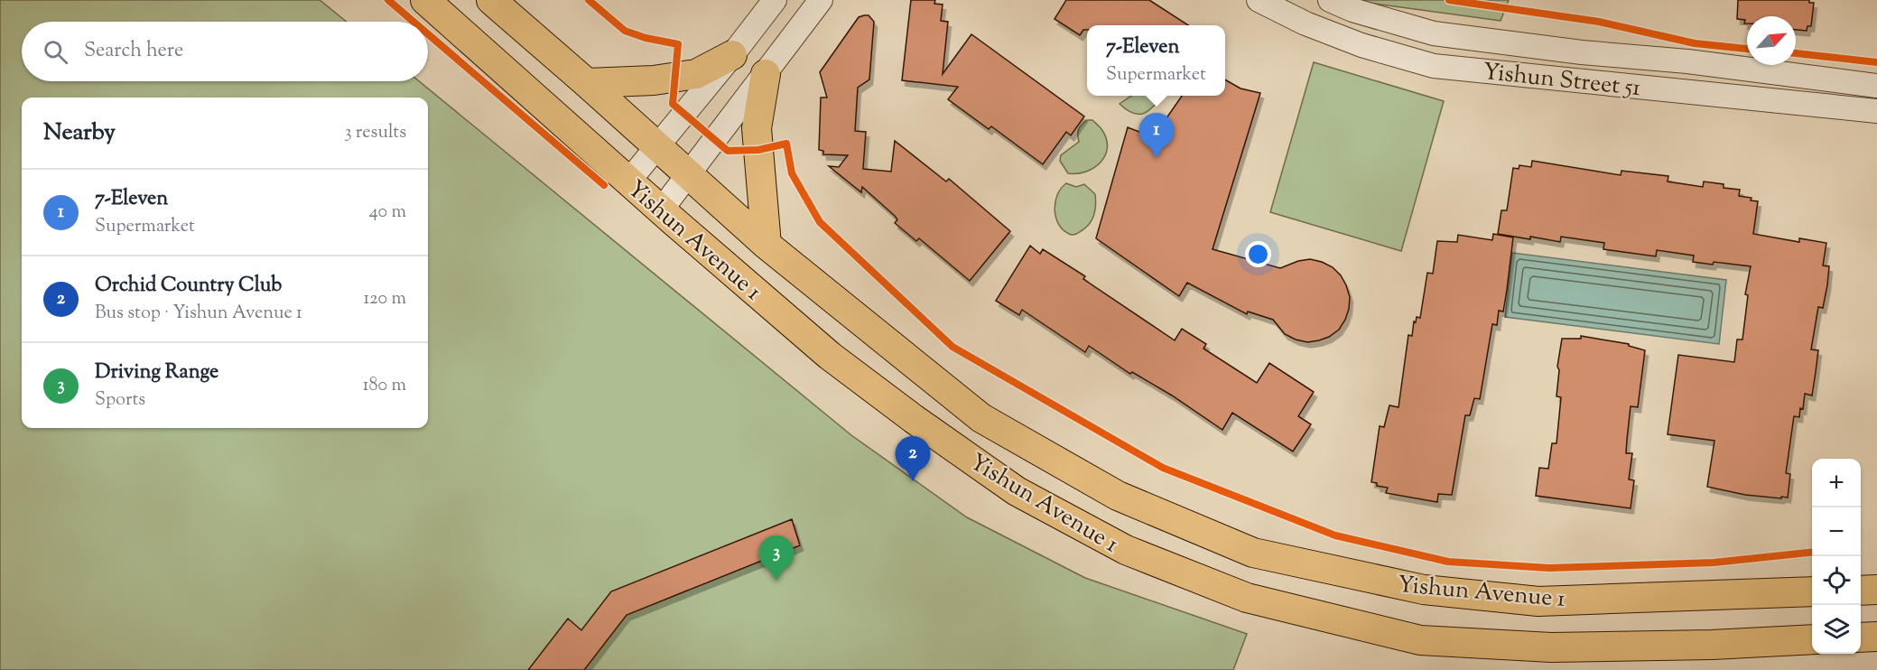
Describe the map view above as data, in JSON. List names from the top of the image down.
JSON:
{
  "streets": {
    "main road": ["Yishun Avenue 1"],
    "street": ["Yishun Street 51"]
  },
  "north": "top right",
  "page": {
    "search": "Search here",
    "popup": ["7-Eleven", "Supermarket"],
    "heading": ["Nearby", "3 results"],
    "pins": ["1", "2", "3"],
    "list": [
      {
        "mark": "1",
        "name": "7-Eleven",
        "note": "Supermarket",
        "value": "40 m"
      },
      {
        "mark": "2",
        "name": "Orchid Country Club",
        "note": "Bus stop · Yishun Avenue 1",
        "value": "120 m"
      },
      {
        "mark": "3",
        "name": "Driving Range",
        "note": "Sports",
        "value": "180 m"
      }
    ],
    "map_buttons": ["+", "−"]
  }
}
